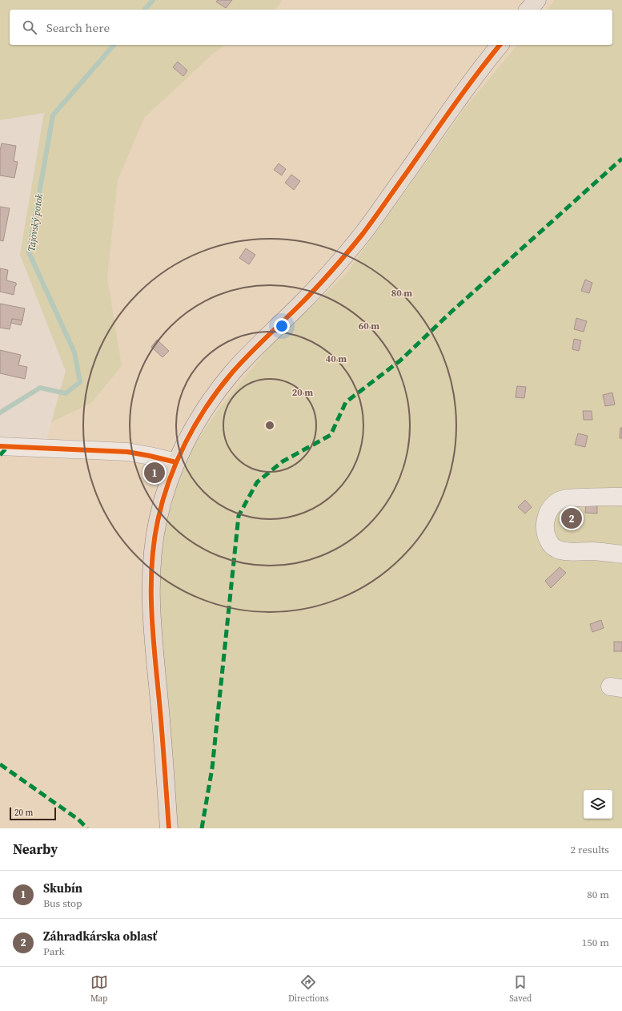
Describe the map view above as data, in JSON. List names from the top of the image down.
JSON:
{
  "water": ["Tajovský potok"],
  "scale_bar": "20 m",
  "page": {
    "search": "Search here",
    "pins": ["1", "2"],
    "scale": "20 m",
    "heading": ["Nearby", "2 results"],
    "list": [
      {
        "mark": "1",
        "name": "Skubín",
        "note": "Bus stop",
        "value": "80 m"
      },
      {
        "mark": "2",
        "name": "Záhradkárska oblasť",
        "note": "Park",
        "value": "150 m"
      }
    ],
    "nav": ["Map", "Directions", "Saved"]
  },
  "rings": [
    "80 m",
    "60 m",
    "40 m",
    "20 m"
  ]
}
